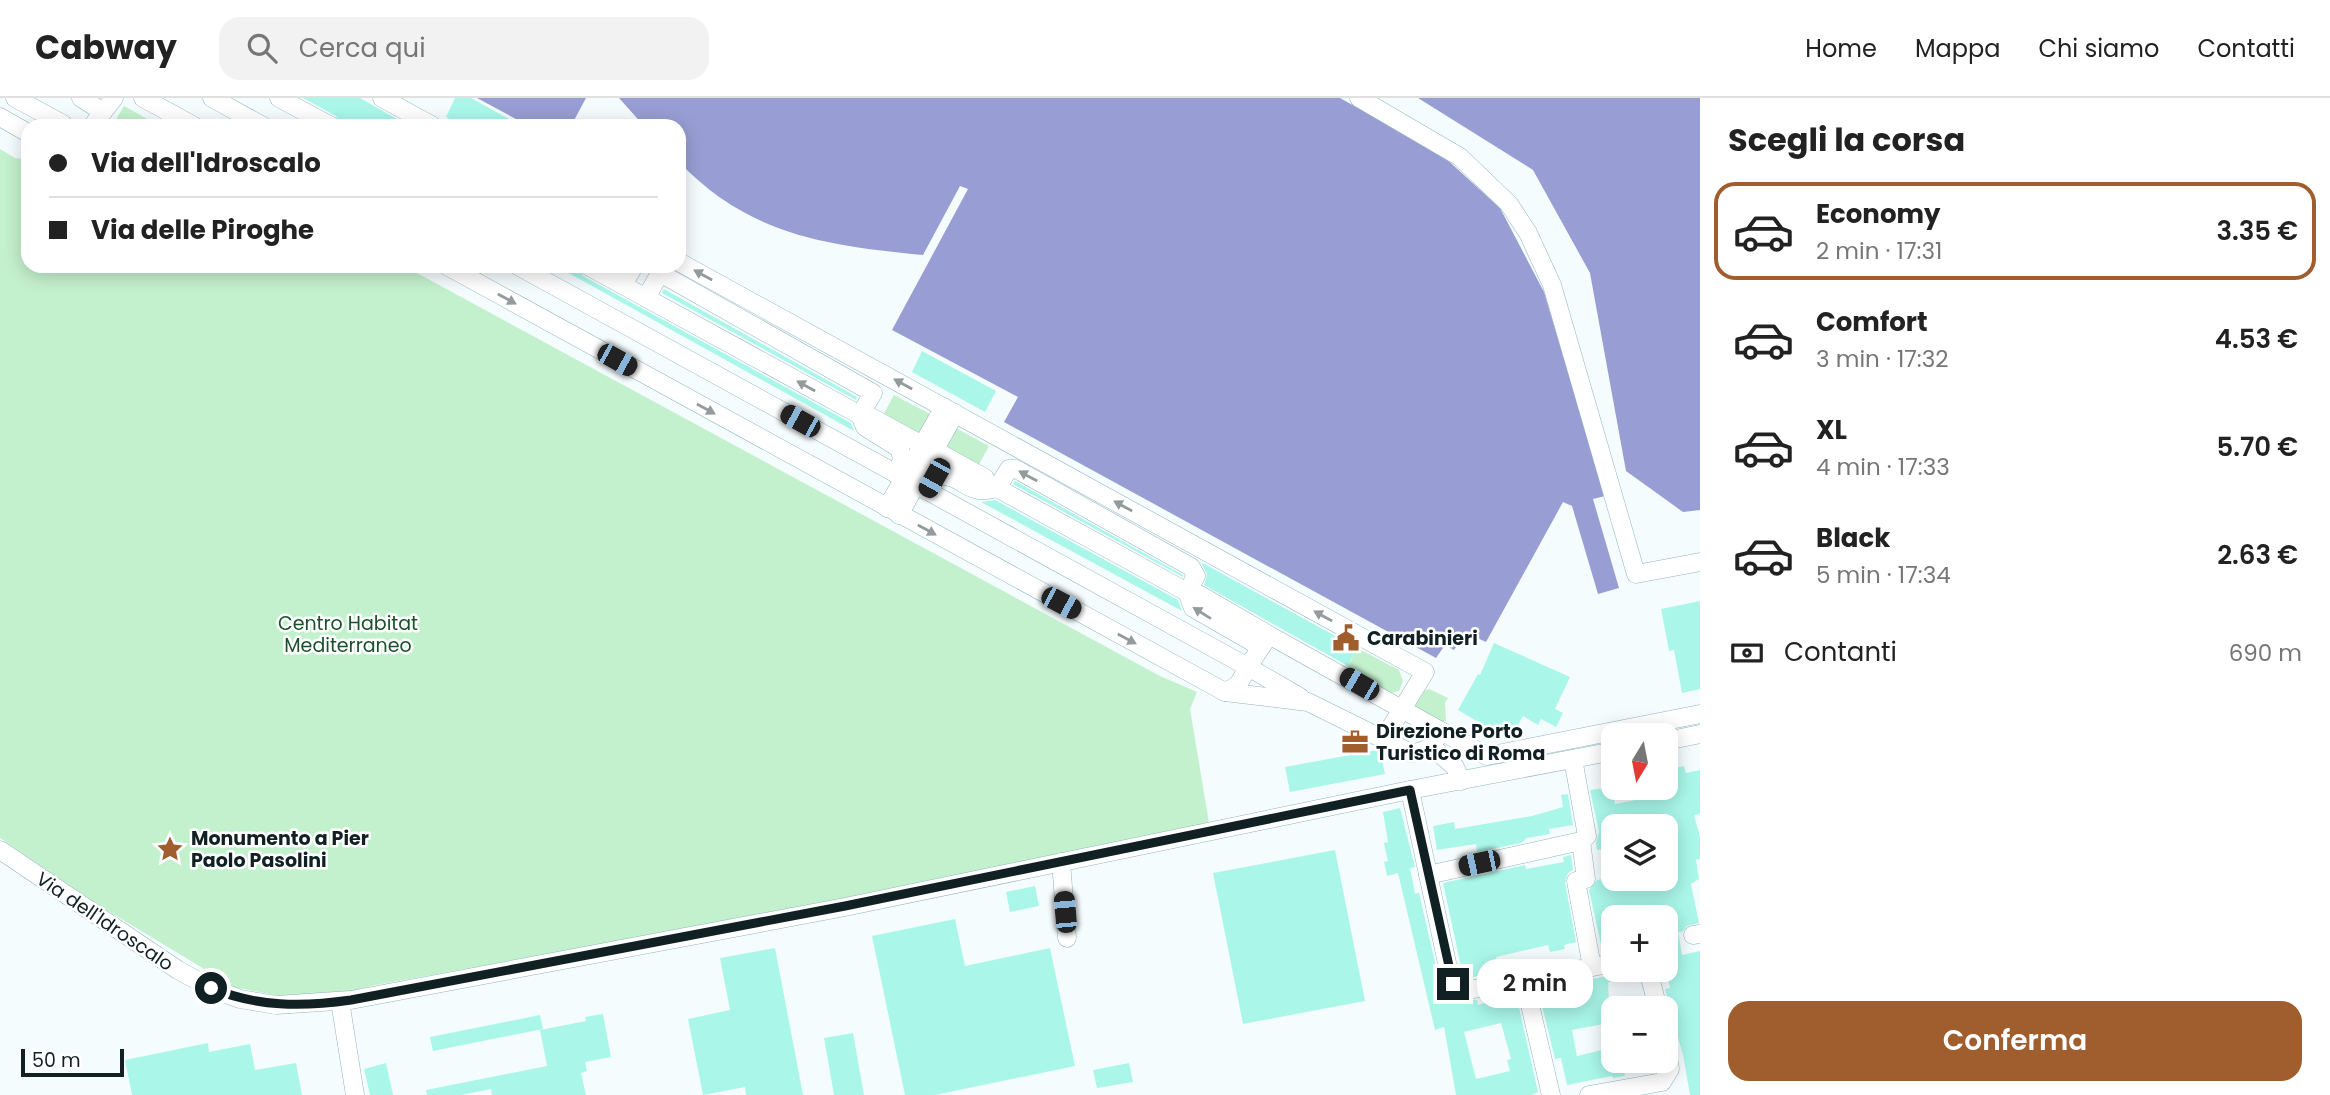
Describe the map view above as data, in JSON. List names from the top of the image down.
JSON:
{
  "streets": {
    "street": ["Via dell'Idroscalo"]
  },
  "parks": ["Centro Habitat Mediterraneo"],
  "places": {
    "public building": ["Carabinieri"],
    "office": ["Direzione Porto Turistico di Roma"],
    "place": ["Monumento a Pier Paolo Pasolini"]
  },
  "scale_bar": "50 m",
  "north": "bottom",
  "page": {
    "header": "Cabway",
    "search": "Cerca qui",
    "nav": [
      "Home",
      "Mappa",
      "Chi siamo",
      "Contatti"
    ],
    "heading": "Scegli la corsa",
    "banner": ["Via dell'Idroscalo", "Via delle Piroghe"],
    "list": [
      {
        "name": "Economy",
        "note": "2 min · 17:31",
        "value": "3.35 €"
      },
      {
        "name": "Comfort",
        "note": "3 min · 17:32",
        "value": "4.53 €"
      },
      {
        "name": "XL",
        "note": "4 min · 17:33",
        "value": "5.70 €"
      },
      {
        "name": "Black",
        "note": "5 min · 17:34",
        "value": "2.63 €"
      }
    ],
    "pay": ["Contanti", "690 m"],
    "map_buttons": ["+", "−"],
    "bubble": "2 min",
    "buttons": "Conferma",
    "scale": "50 m"
  }
}
